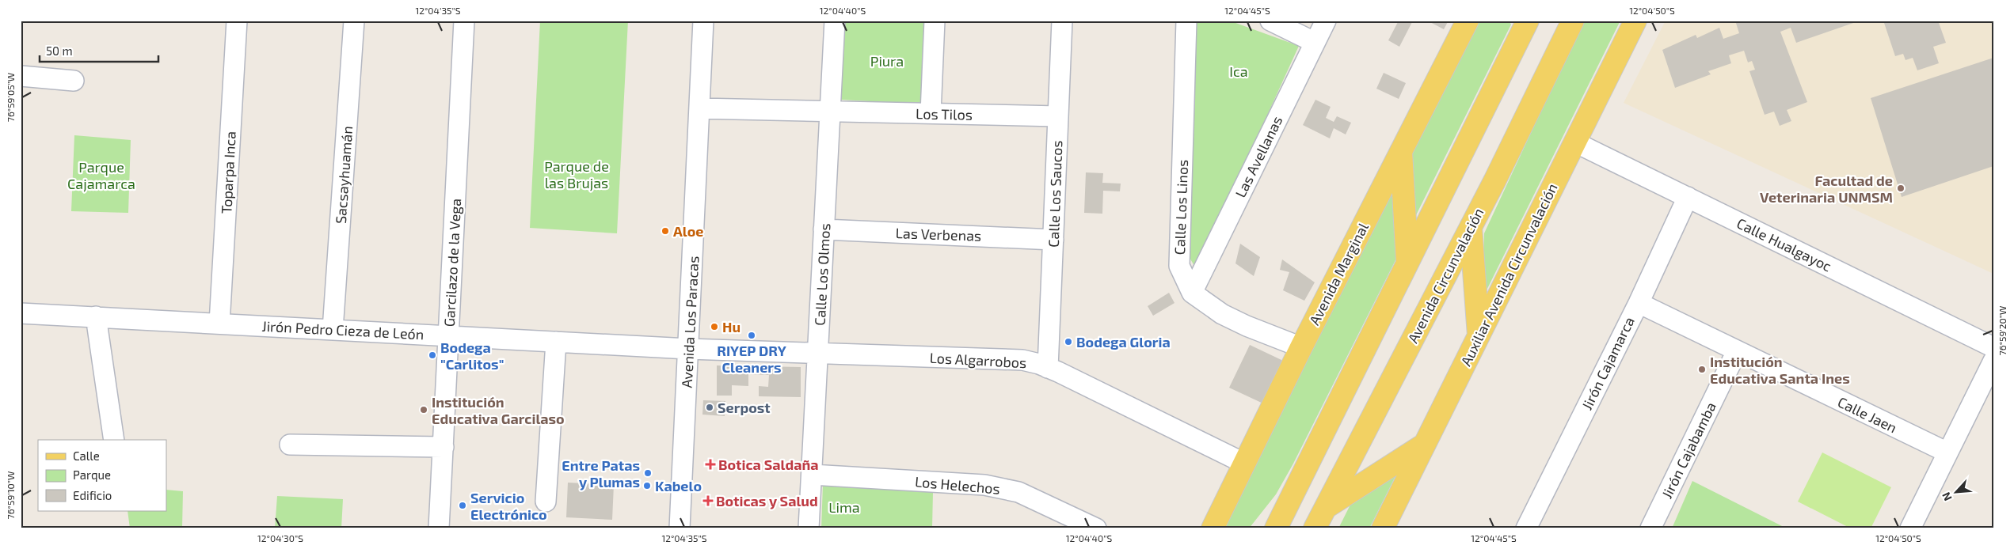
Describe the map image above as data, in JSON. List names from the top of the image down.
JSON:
{
  "streets": {
    "main road": ["Avenida Marginal", "Auxiliar Avenida Circunvalación", "Avenida Circunvalación"],
    "street": [
      "Los Tilos",
      "Las Avellanas",
      "Toparpa Inca",
      "Sacsayhuamán",
      "Calle Los Saucos",
      "Calle Los Linos",
      "Las Verbenas",
      "Calle Hualgayoc",
      "Garcilazo de la Vega",
      "Calle Los Olmos",
      "Avenida Los Paracas",
      "Jirón Pedro Cieza de León",
      "Los Algarrobos",
      "Jirón Cajamarca",
      "Calle Jaen",
      "Jirón Cajabamba",
      "Los Helechos"
    ]
  },
  "crossings": [
    ["Los Tilos", "Calle Los Saucos"],
    ["Los Tilos", "Calle Los Olmos"],
    ["Los Tilos", "Avenida Los Paracas"],
    ["Las Avellanas", "Calle Los Linos"],
    ["Toparpa Inca", "Jirón Pedro Cieza de León"],
    ["Sacsayhuamán", "Jirón Pedro Cieza de León"],
    ["Calle Los Saucos", "Las Verbenas"],
    ["Calle Los Saucos", "Los Algarrobos"],
    ["Calle Los Linos", "Avenida Marginal"],
    ["Las Verbenas", "Calle Los Olmos"],
    ["Calle Hualgayoc", "Auxiliar Avenida Circunvalación"],
    ["Calle Hualgayoc", "Jirón Cajamarca"],
    ["Garcilazo de la Vega", "Jirón Pedro Cieza de León"],
    ["Avenida Marginal", "Los Algarrobos"],
    ["Calle Los Olmos", "Los Algarrobos"],
    ["Calle Los Olmos", "Los Helechos"],
    ["Avenida Los Paracas", "Jirón Pedro Cieza de León"],
    ["Avenida Los Paracas", "Los Algarrobos"],
    ["Jirón Pedro Cieza de León", "Los Algarrobos"],
    ["Jirón Cajamarca", "Calle Jaen"],
    ["Calle Jaen", "Jirón Cajabamba"]
  ],
  "parks": [
    "Piura",
    "Ica",
    "Parque de las Brujas",
    "Parque Cajamarca",
    "Lima"
  ],
  "places": {
    "other": [
      "Facultad de Veterinaria UNMSM",
      "Aloe",
      "Hu",
      "RIYEP DRY Cleaners",
      "Bodega Gloria",
      "Bodega \"Carlitos\"",
      "Institución Educativa Santa Ines",
      "Serpost",
      "Institución Educativa Garcilaso",
      "Entre Patas y Plumas",
      "Kabelo",
      "Servicio Electrónico"
    ],
    "health": ["Botica Saldaña", "Boticas y Salud"]
  },
  "legend": ["Calle", "Parque", "Edificio"],
  "scale_bar": "50 m",
  "north": "bottom left",
  "coordinates": [
    "12°04'35\"S",
    "12°04'40\"S",
    "12°04'45\"S",
    "12°04'50\"S",
    "76°59'05\"W",
    "76°59'20\"W",
    "76°59'10\"W",
    "12°04'30\"S"
  ]
}
